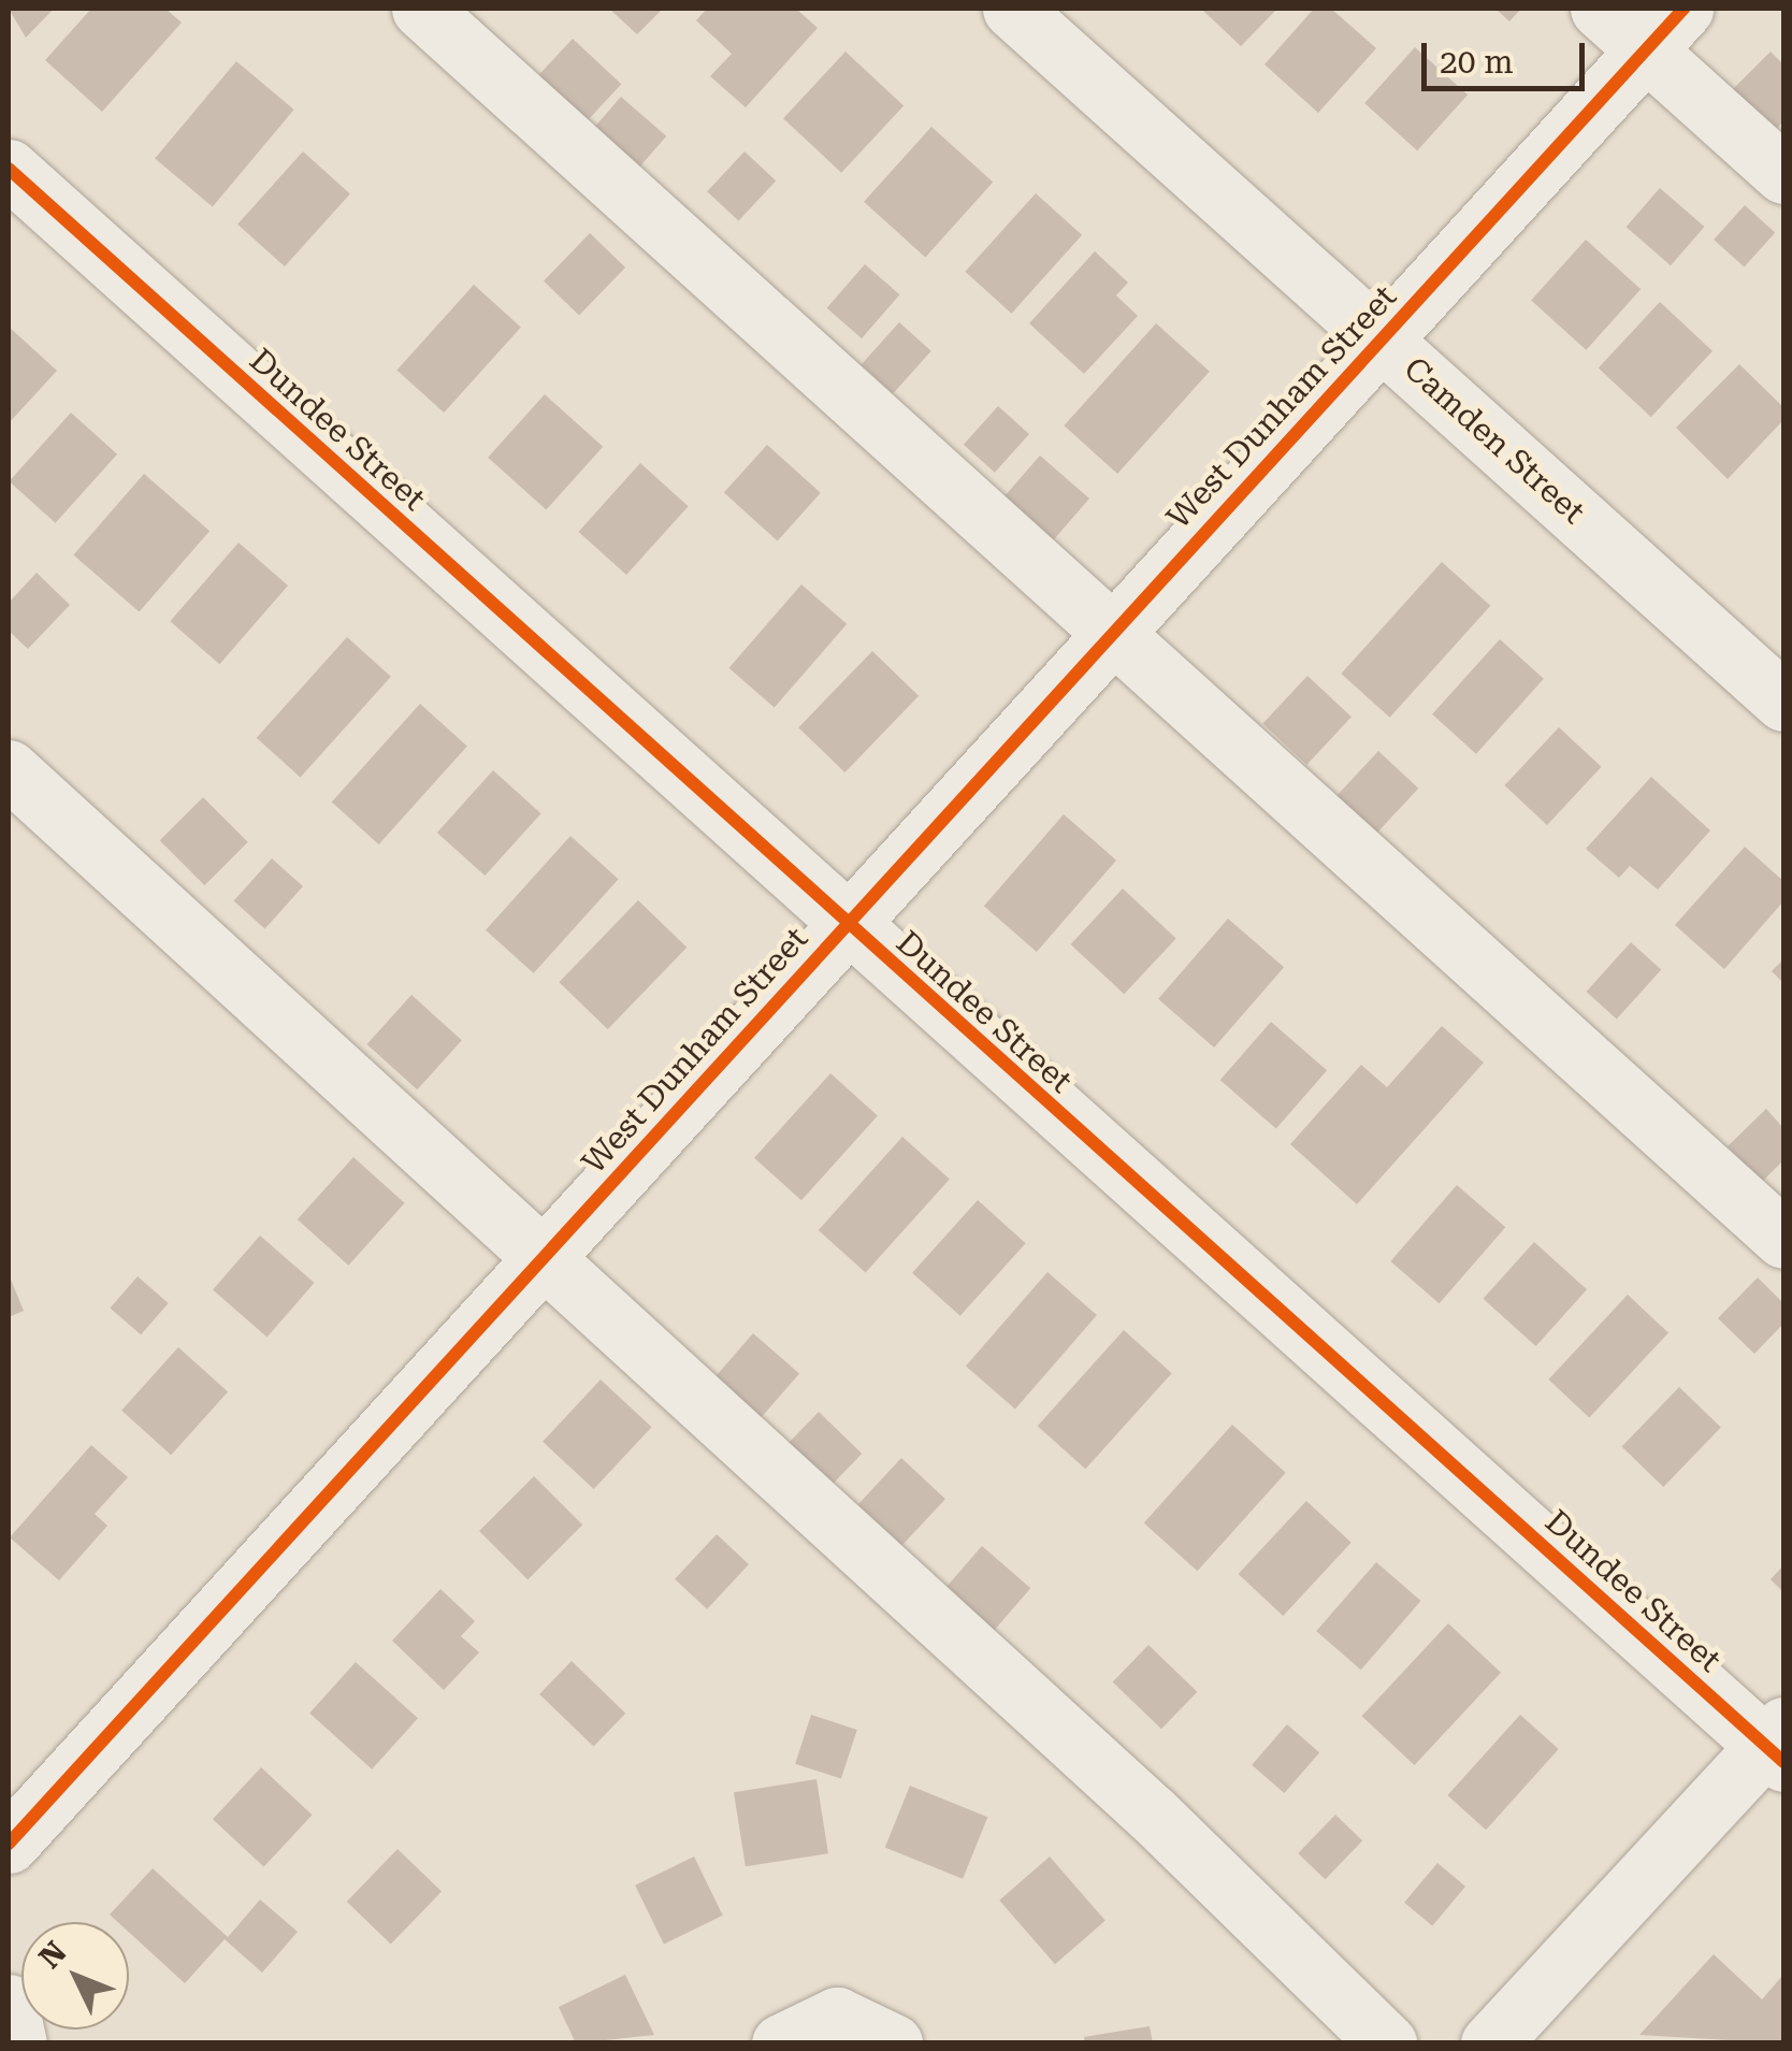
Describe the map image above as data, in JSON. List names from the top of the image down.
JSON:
{
  "streets": {
    "street": ["West Dunham Street", "Dundee Street", "Camden Street"]
  },
  "crossings": [
    ["West Dunham Street", "Dundee Street"],
    ["West Dunham Street", "Camden Street"]
  ],
  "scale_bar": "20 m",
  "north": "top left"
}
